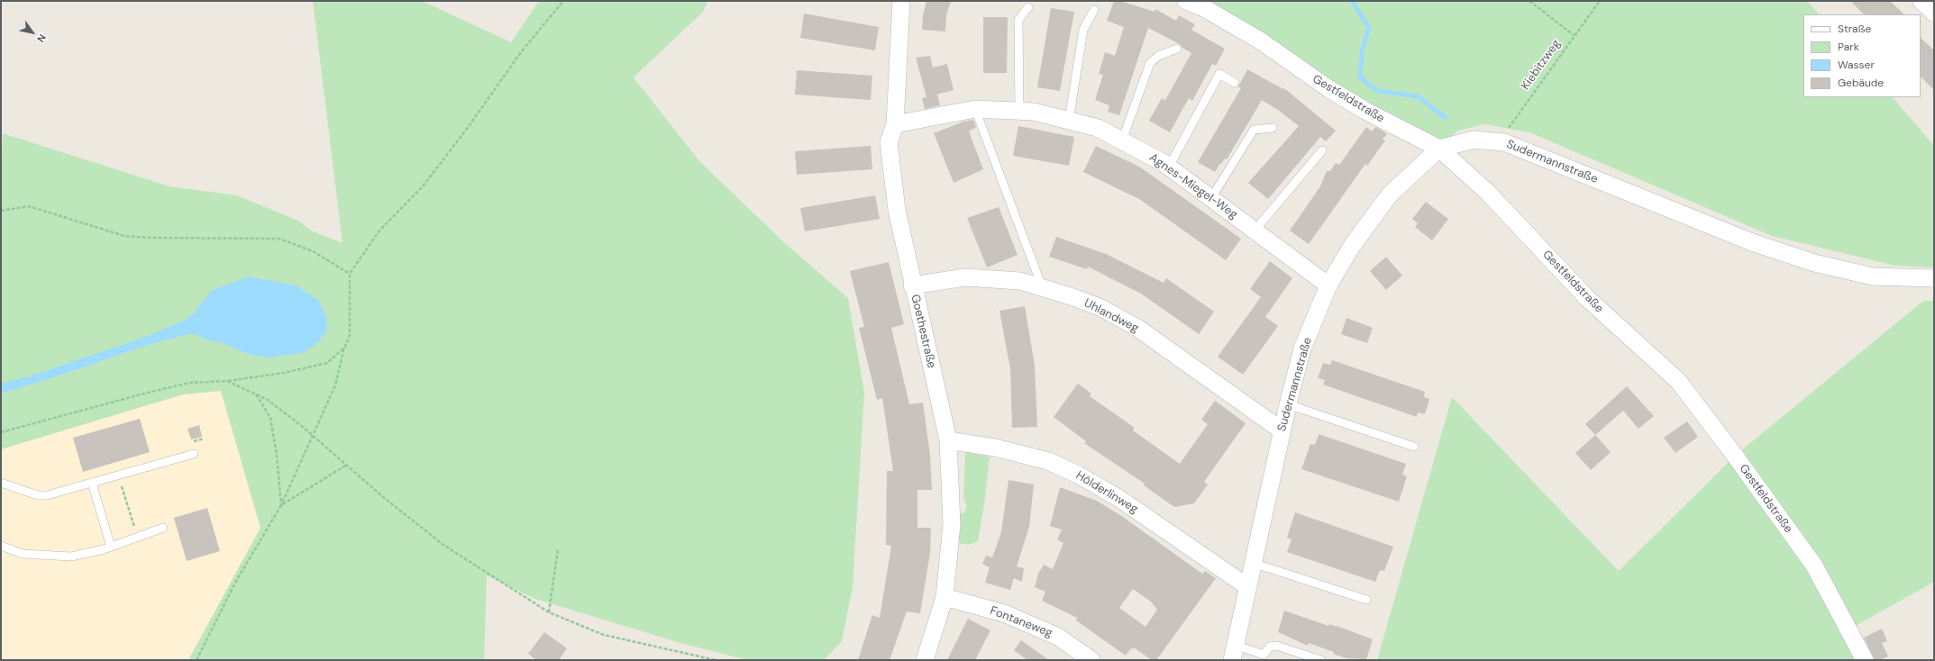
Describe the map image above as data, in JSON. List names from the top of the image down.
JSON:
{
  "streets": {
    "street": [
      "Gestfeldstraße",
      "Sudermannstraße",
      "Agnes-Miegel-Weg",
      "Uhlandweg",
      "Goethestraße",
      "Hölderlinweg",
      "Fontaneweg"
    ],
    "path": ["Kiebitzweg"]
  },
  "crossings": [
    ["Kiebitzweg", "Sudermannstraße"],
    ["Gestfeldstraße", "Sudermannstraße"],
    ["Sudermannstraße", "Agnes-Miegel-Weg"],
    ["Sudermannstraße", "Uhlandweg"],
    ["Sudermannstraße", "Hölderlinweg"],
    ["Agnes-Miegel-Weg", "Goethestraße"],
    ["Uhlandweg", "Goethestraße"],
    ["Goethestraße", "Hölderlinweg"],
    ["Goethestraße", "Fontaneweg"]
  ],
  "legend": [
    "Straße",
    "Park",
    "Wasser",
    "Gebäude"
  ],
  "north": "bottom right"
}
